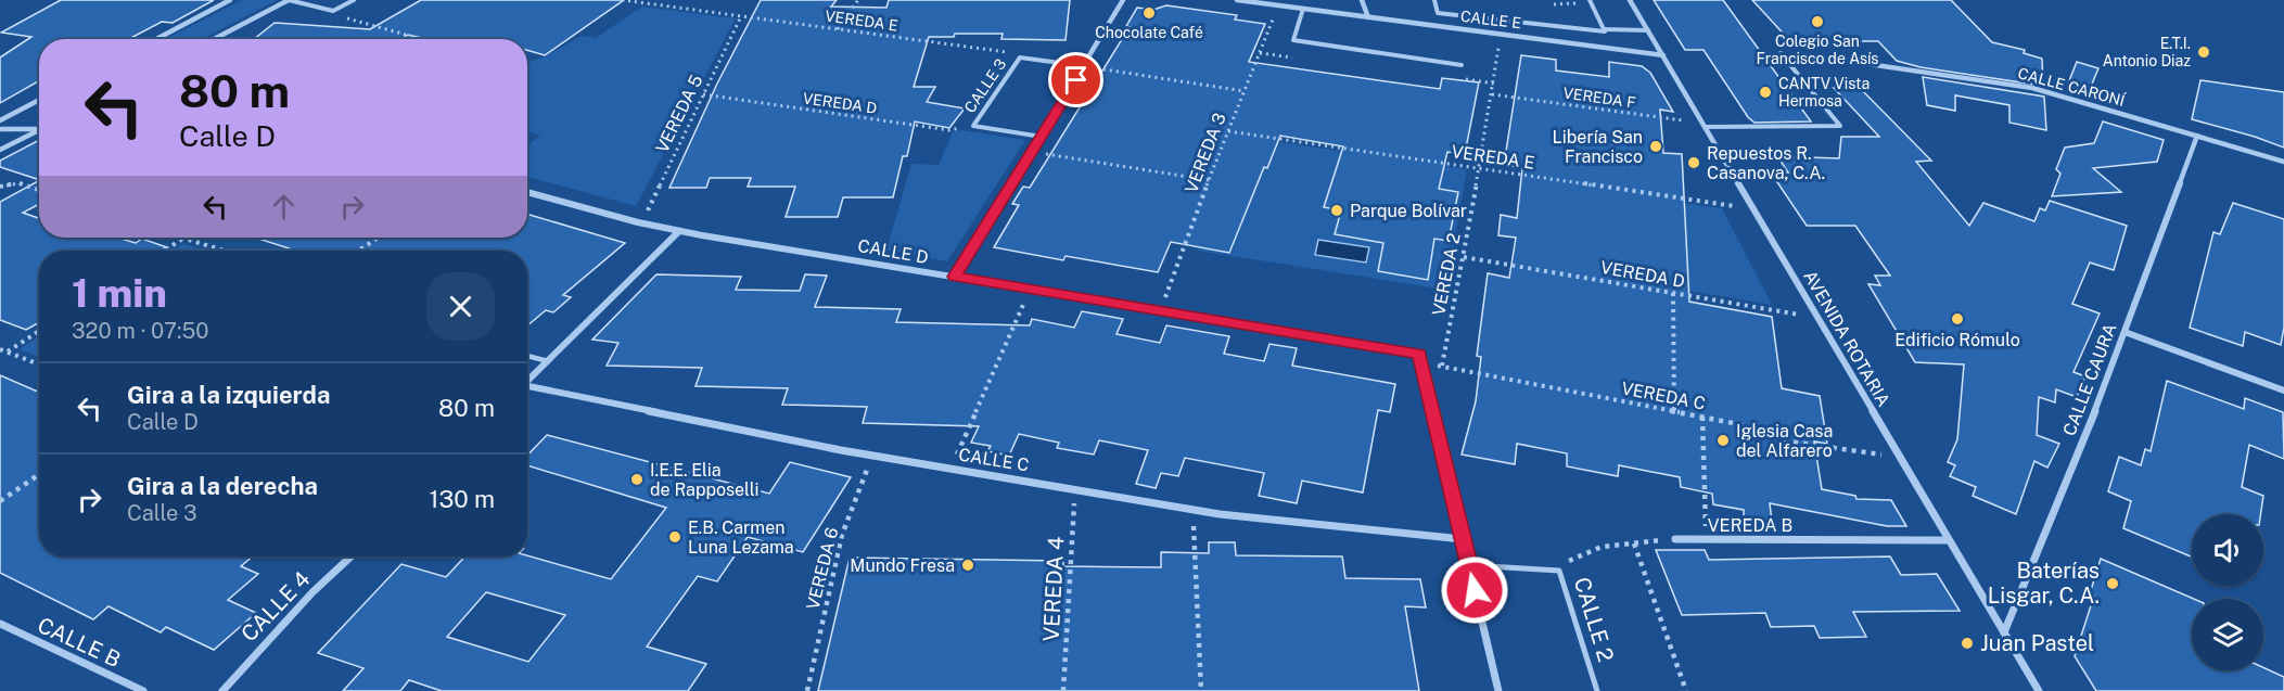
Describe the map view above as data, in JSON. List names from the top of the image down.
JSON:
{
  "streets": {
    "street": [
      "CALLE E",
      "CALLE CARONÍ",
      "CALLE D",
      "AVENIDA ROTARIA",
      "CALLE CAURA",
      "CALLE C",
      "VEREDA B",
      "CALLE 4",
      "CALLE B"
    ],
    "lane": ["CALLE 3", "CALLE 2"],
    "path": [
      "VEREDA E",
      "VEREDA F",
      "VEREDA D",
      "VEREDA 5",
      "VEREDA 3",
      "VEREDA 2",
      "VEREDA C",
      "VEREDA 6",
      "VEREDA 4"
    ]
  },
  "crossings": [
    ["CALLE E", "VEREDA 3"],
    ["CALLE E", "VEREDA 2"],
    ["CALLE E", "AVENIDA ROTARIA"],
    ["VEREDA E", "CALLE 3"],
    ["VEREDA E", "VEREDA 5"],
    ["VEREDA E", "VEREDA 3"],
    ["VEREDA E", "VEREDA 2"],
    ["VEREDA E", "AVENIDA ROTARIA"],
    ["CALLE 3", "VEREDA D"],
    ["CALLE CARONÍ", "CALLE CAURA"],
    ["VEREDA F", "VEREDA 2"],
    ["VEREDA F", "AVENIDA ROTARIA"],
    ["VEREDA D", "VEREDA 5"],
    ["VEREDA D", "VEREDA 2"],
    ["VEREDA D", "AVENIDA ROTARIA"],
    ["VEREDA 5", "CALLE D"],
    ["VEREDA 3", "CALLE D"],
    ["CALLE D", "VEREDA C"],
    ["VEREDA 2", "VEREDA C"],
    ["AVENIDA ROTARIA", "CALLE CAURA"],
    ["AVENIDA ROTARIA", "VEREDA C"],
    ["AVENIDA ROTARIA", "VEREDA B"],
    ["CALLE C", "VEREDA 6"],
    ["CALLE C", "VEREDA 4"]
  ],
  "places": [
    "Chocolate Café",
    "Colegio San Francisco de Asís",
    "E.T.I. Antonio Diaz",
    "CANTV Vista Hermosa",
    "Libería San Francisco",
    "Repuestos R. Casanova, C.A.",
    "Parque Bolívar",
    "Edificio Rómulo",
    "Iglesia Casa del Alfarero",
    "I.E.E. Elia de Rapposelli",
    "E.B. Carmen Luna Lezama",
    "Mundo Fresa",
    "Baterías Lisgar, C.A.",
    "Juan Pastel"
  ],
  "page": {
    "turn": ["80 m", "Calle D"],
    "heading": ["1 min", "320 m · 07:50"],
    "list": [
      {
        "name": "Gira a la izquierda",
        "note": "Calle D",
        "value": "80 m"
      },
      {
        "name": "Gira a la derecha",
        "note": "Calle 3",
        "value": "130 m"
      }
    ]
  }
}
